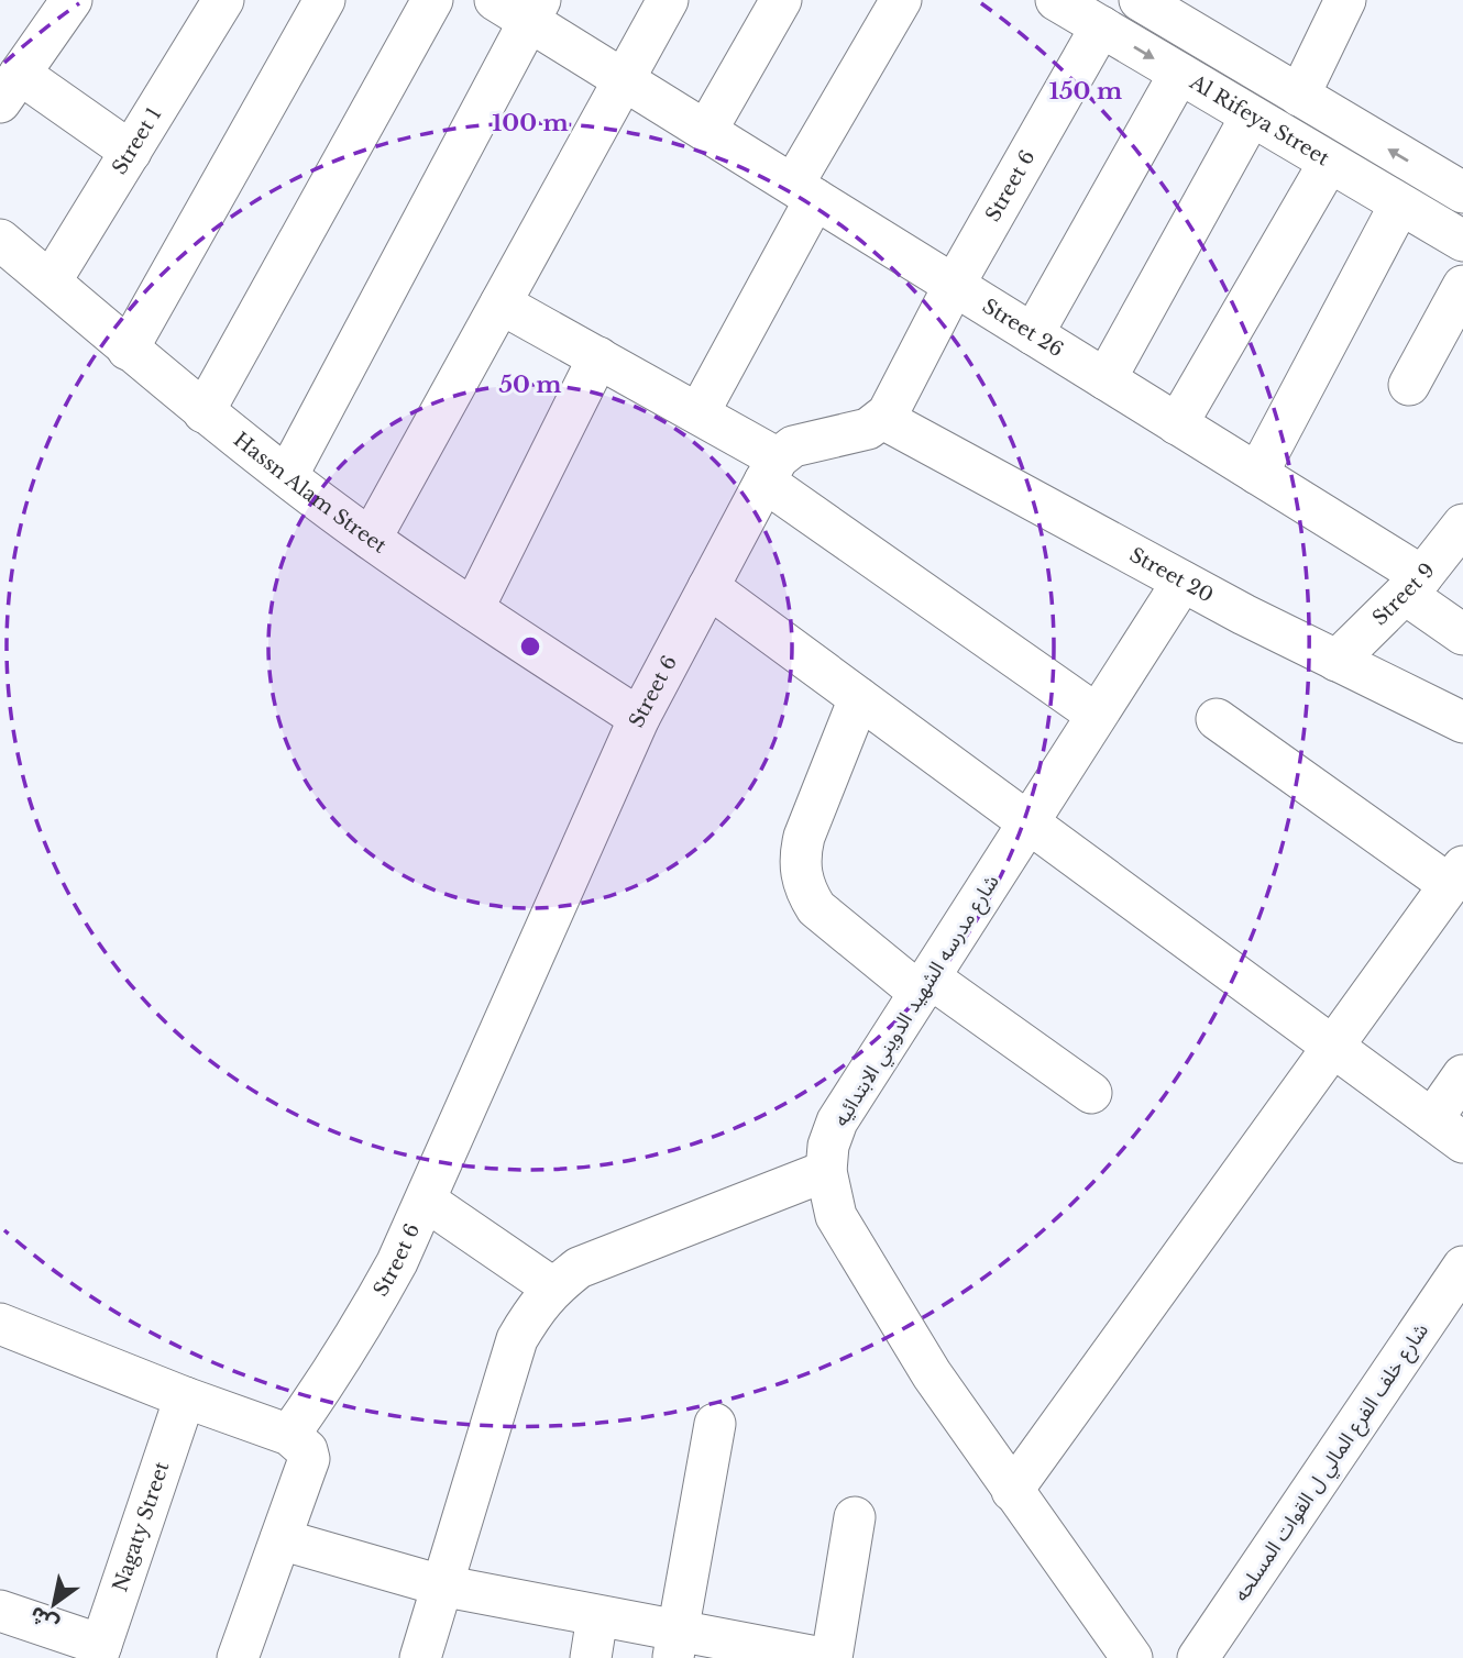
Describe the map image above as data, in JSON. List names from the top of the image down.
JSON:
{
  "streets": {
    "street": [
      "Al Rifeya Street",
      "Street 1",
      "Street 6",
      "Street 26",
      "Hassn Alam Street",
      "Street 20",
      "Street 9",
      "شارع مدرسه الشهيد الدويني الابتدائيه",
      "شارع خلف الفرع المالي ل القوات المسلحه",
      "Nagaty Street"
    ]
  },
  "crossings": [
    ["Al Rifeya Street", "Street 6"],
    ["Street 1", "Hassn Alam Street"],
    ["Street 6", "Street 26"],
    ["Street 6", "Hassn Alam Street"],
    ["Street 6", "Street 20"],
    ["Street 26", "Street 9"],
    ["Street 20", "Street 9"],
    ["Street 20", "شارع مدرسه الشهيد الدويني الابتدائيه"]
  ],
  "north": "bottom left",
  "rings": ["150 m", "100 m", "50 m"]
}
